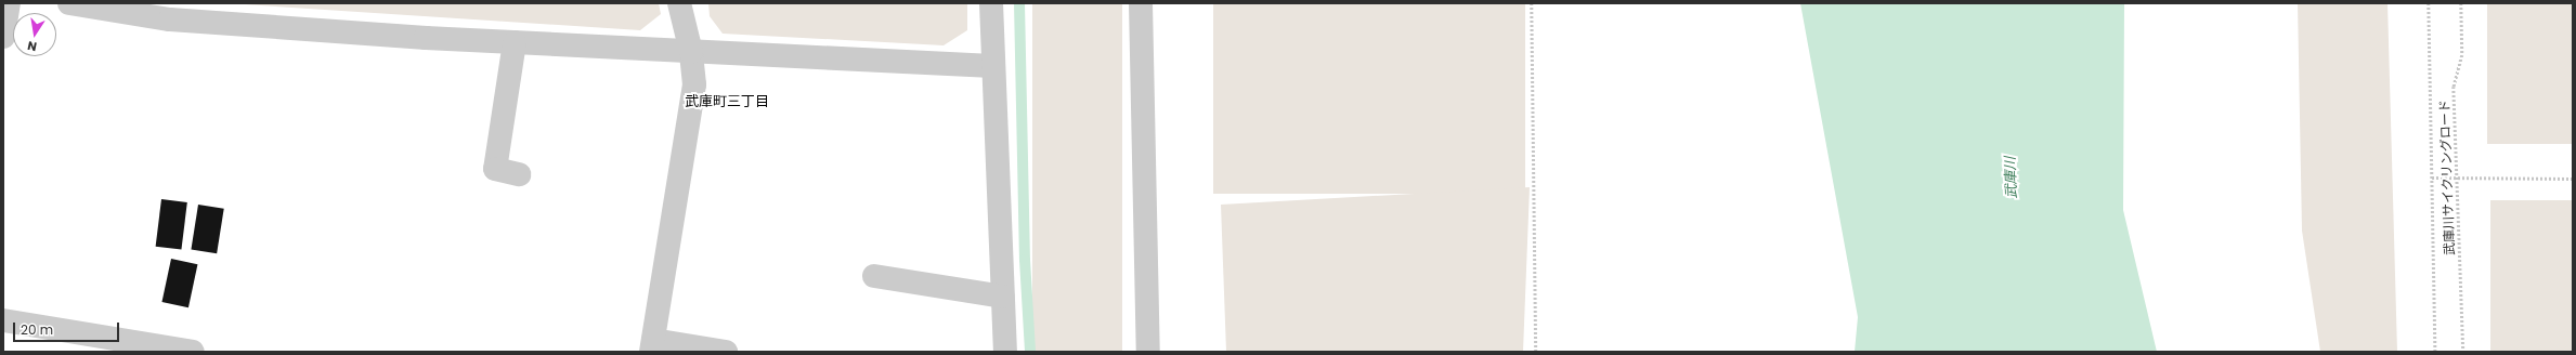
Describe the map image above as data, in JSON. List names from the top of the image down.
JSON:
{
  "streets": {
    "path": ["武庫川サイクリングロード"]
  },
  "districts": ["武庫町三丁目"],
  "water": ["武庫川"],
  "scale_bar": "20 m",
  "north": "bottom"
}
